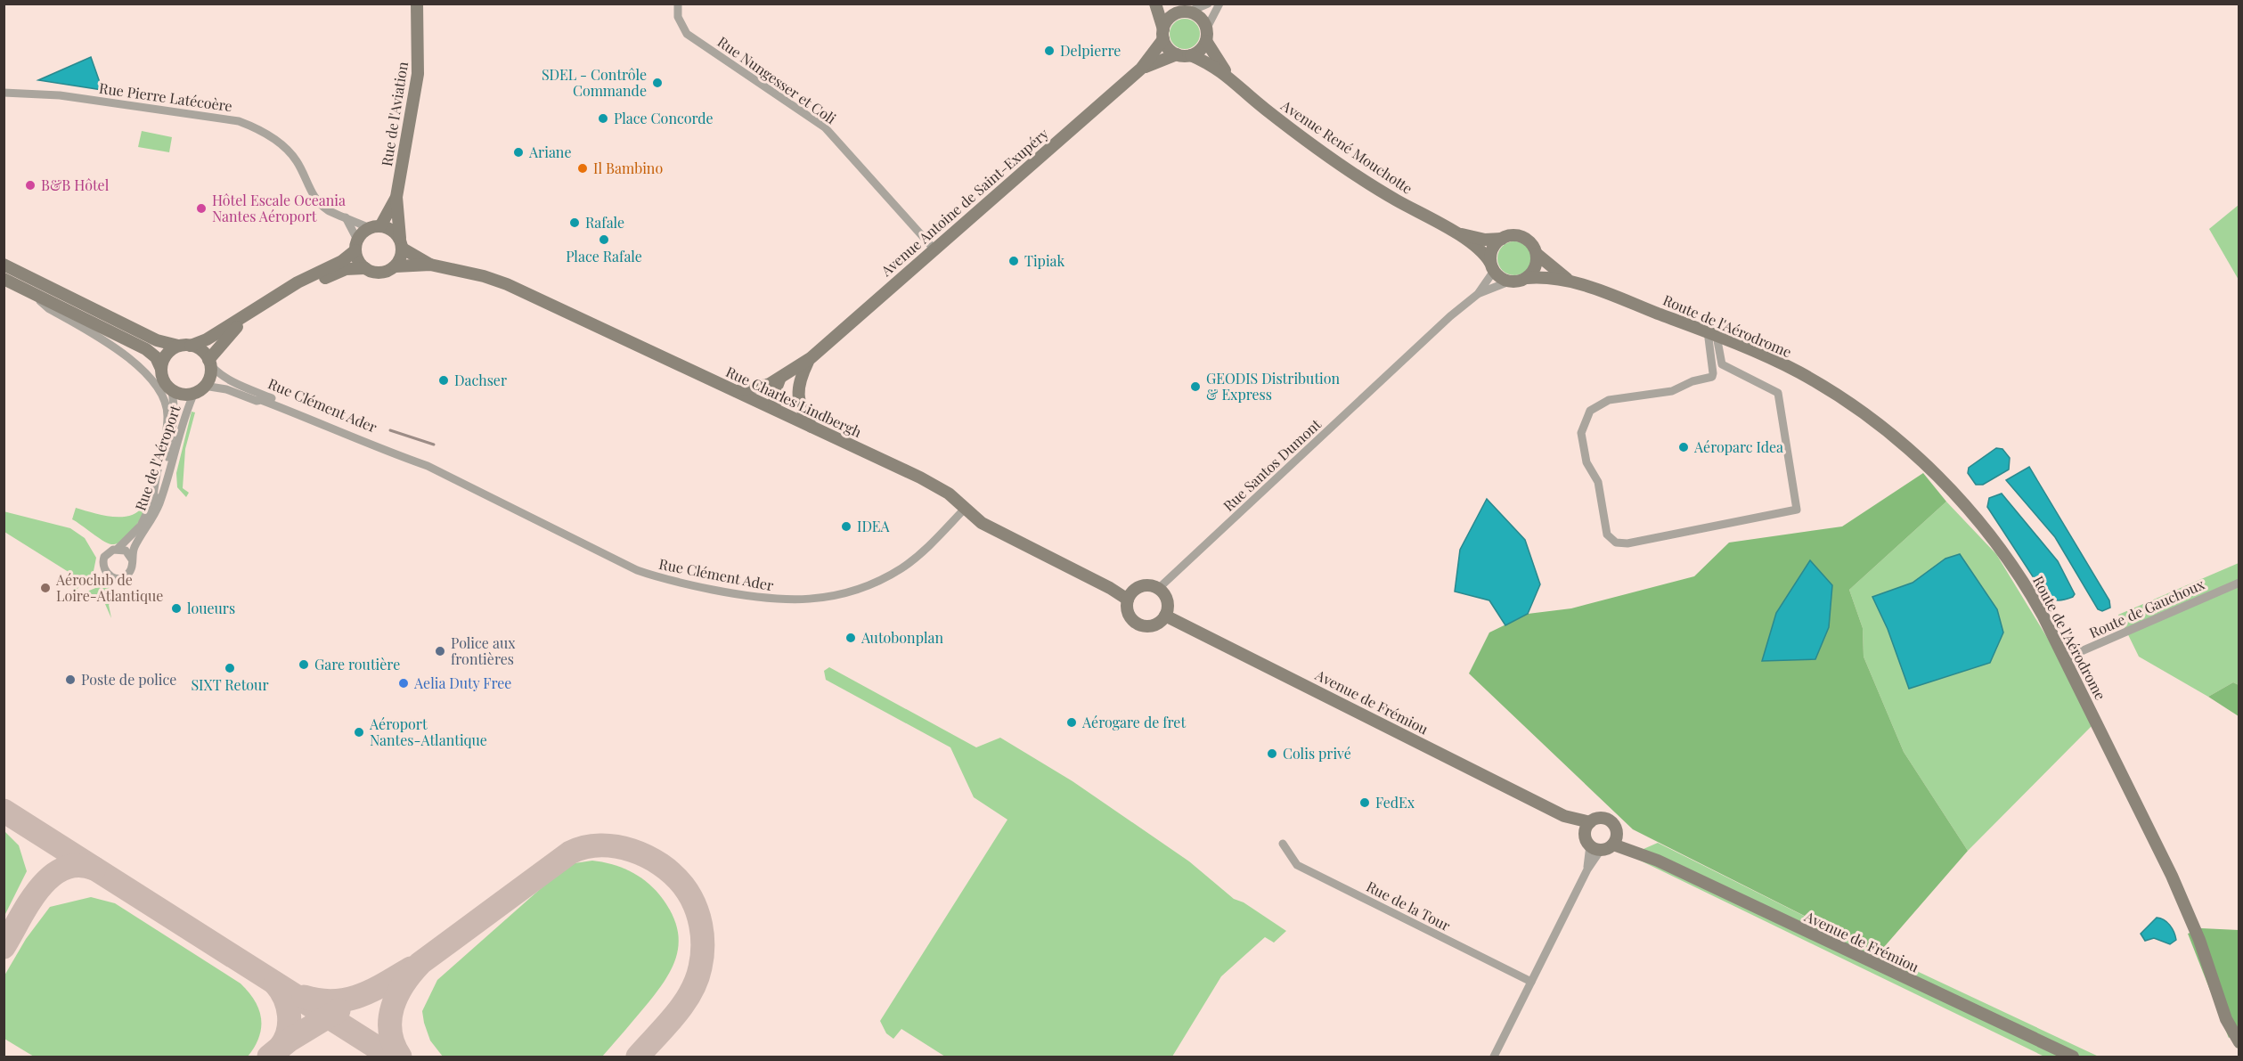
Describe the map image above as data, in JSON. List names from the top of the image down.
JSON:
{
  "streets": {
    "main road": [
      "Rue de l'Aviation",
      "Avenue René Mouchotte",
      "Avenue Antoine de Saint-Exupéry",
      "Route de l'Aérodrome",
      "Rue Charles Lindbergh",
      "Avenue de Frémiou"
    ],
    "street": [
      "Rue Nungesser et Coli",
      "Rue Pierre Latécoère",
      "Rue Clément Ader",
      "Rue de l'Aéroport",
      "Rue Santos Dumont",
      "Route de Gauchoux",
      "Rue de la Tour"
    ]
  },
  "crossings": [
    ["Rue Nungesser et Coli", "Avenue Antoine de Saint-Exupéry"],
    ["Rue Pierre Latécoère", "Rue de l'Aviation"],
    ["Rue Pierre Latécoère", "Rue Charles Lindbergh"],
    ["Rue de l'Aviation", "Rue Charles Lindbergh"],
    ["Avenue René Mouchotte", "Avenue Antoine de Saint-Exupéry"],
    ["Avenue René Mouchotte", "Route de l'Aérodrome"],
    ["Avenue René Mouchotte", "Rue Santos Dumont"],
    ["Avenue Antoine de Saint-Exupéry", "Rue Charles Lindbergh"],
    ["Route de l'Aérodrome", "Rue Santos Dumont"],
    ["Route de l'Aérodrome", "Route de Gauchoux"],
    ["Rue Charles Lindbergh", "Rue Clément Ader"],
    ["Rue Charles Lindbergh", "Rue Santos Dumont"],
    ["Rue Charles Lindbergh", "Avenue de Frémiou"],
    ["Rue Clément Ader", "Rue de l'Aéroport"],
    ["Rue Santos Dumont", "Avenue de Frémiou"]
  ],
  "places": [
    "Delpierre",
    "SDEL - Contrôle Commande",
    "Place Concorde",
    "Ariane",
    "Il Bambino",
    "B&B Hôtel",
    "Hôtel Escale Oceania Nantes Aéroport",
    "Rafale",
    "Place Rafale",
    "Tipiak",
    "Dachser",
    "GEODIS Distribution & Express",
    "Aéroparc Idea",
    "IDEA",
    "Aéroclub de Loire-Atlantique",
    "loueurs",
    "Autobonplan",
    "Police aux frontières",
    "Gare routière",
    "SIXT Retour",
    "Poste de police",
    "Aelia Duty Free",
    "Aérogare de fret",
    "Aéroport Nantes-Atlantique",
    "Colis privé",
    "FedEx"
  ]
}
